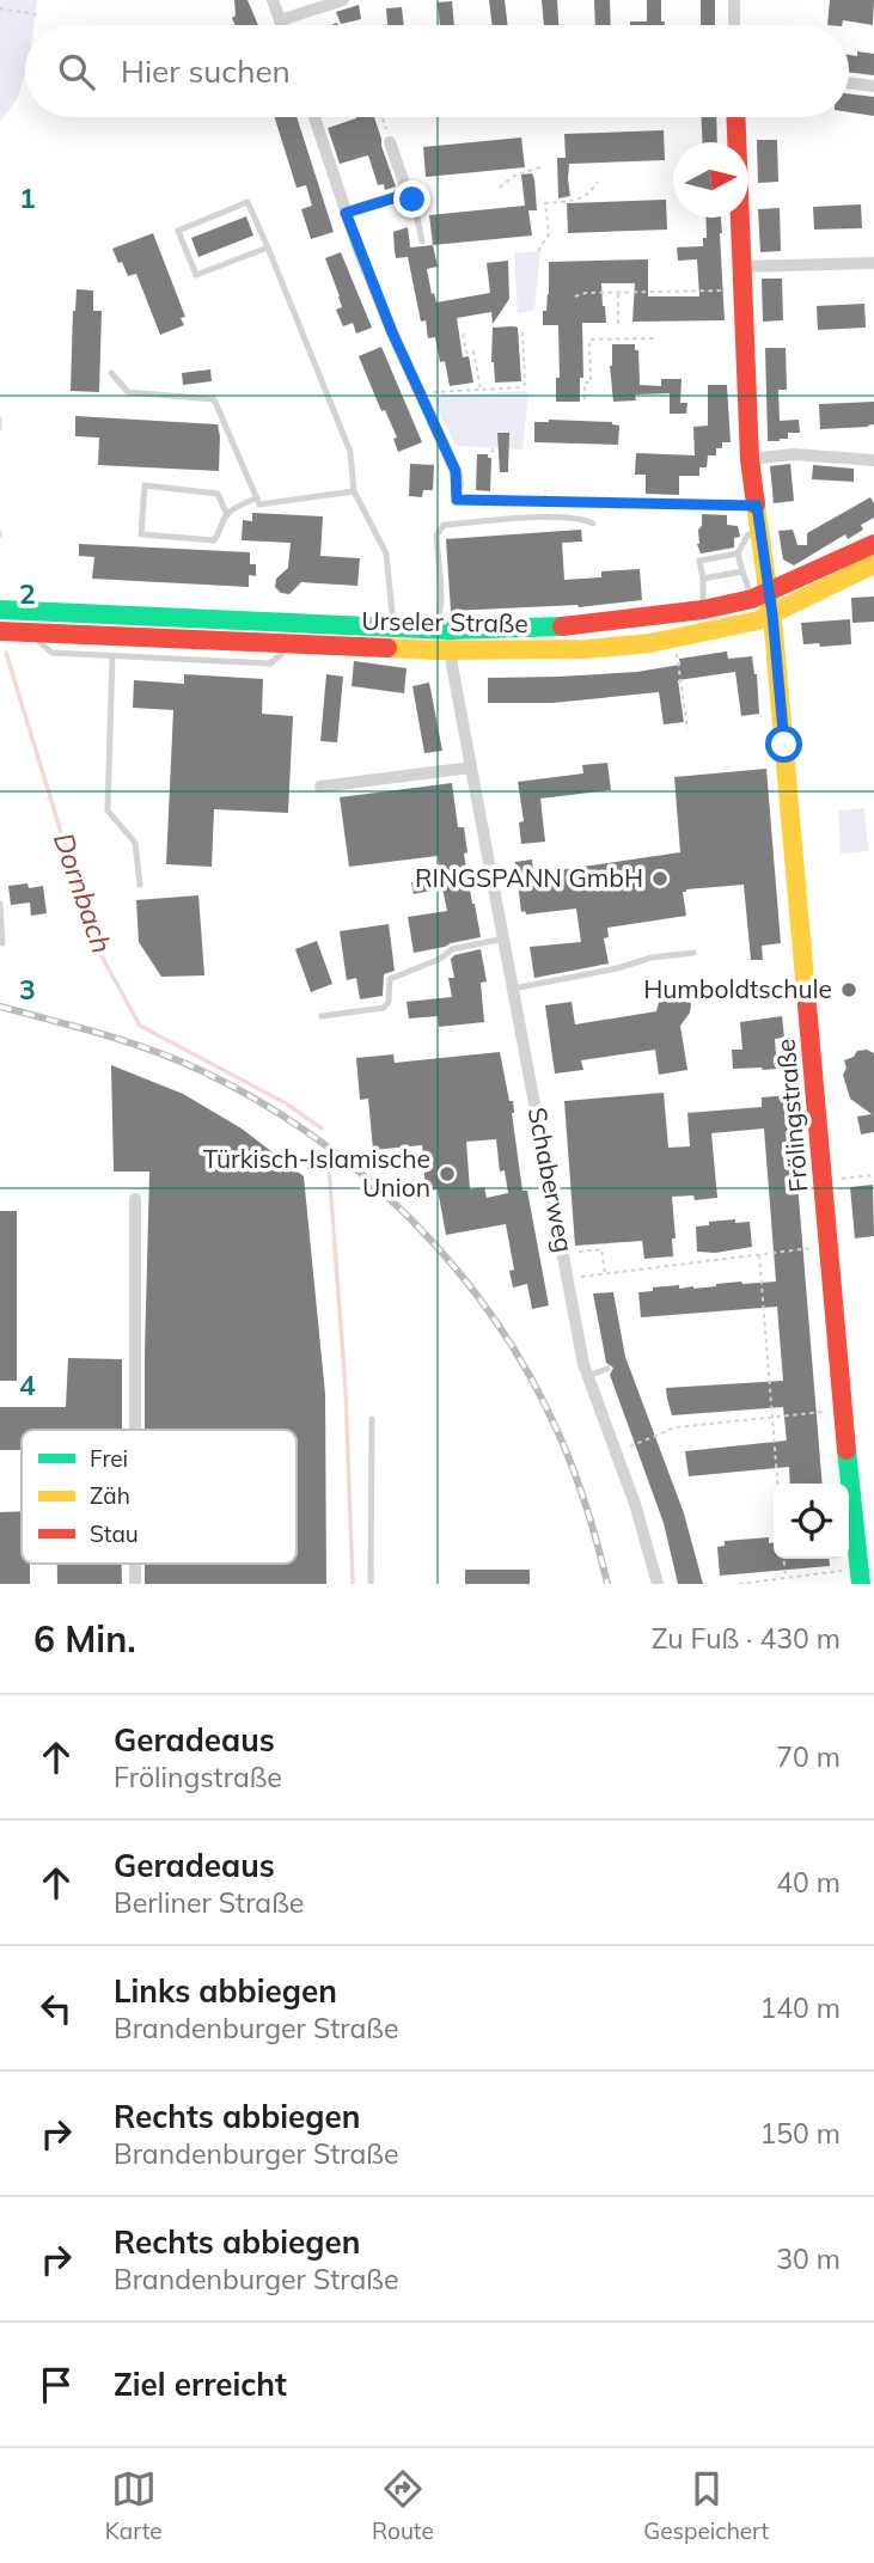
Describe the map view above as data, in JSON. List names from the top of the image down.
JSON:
{
  "streets": {
    "street": ["Urseler Straße", "Frölingstraße", "Schaberweg"]
  },
  "crossings": [
    ["Urseler Straße", "Frölingstraße"],
    ["Urseler Straße", "Schaberweg"]
  ],
  "water": ["Dornbach"],
  "places": ["RINGSPANN GmbH", "Humboldtschule", "Türkisch-Islamische Union"],
  "legend": ["Frei", "Zäh", "Stau"],
  "north": "right",
  "page": {
    "search": "Hier suchen",
    "heading": ["6 Min.", "Zu Fuß · 430 m"],
    "list": [
      ["Geradeaus", "Frölingstraße", "70 m"],
      ["Geradeaus", "Berliner Straße", "40 m"],
      ["Links abbiegen", "Brandenburger Straße", "140 m"],
      ["Rechts abbiegen", "Brandenburger Straße", "150 m"],
      ["Rechts abbiegen", "Brandenburger Straße", "30 m"],
      "Ziel erreicht"
    ],
    "nav": ["Karte", "Route", "Gespeichert"]
  },
  "grid": {
    "rows": [
      "1",
      "2",
      "3",
      "4"
    ]
  }
}
